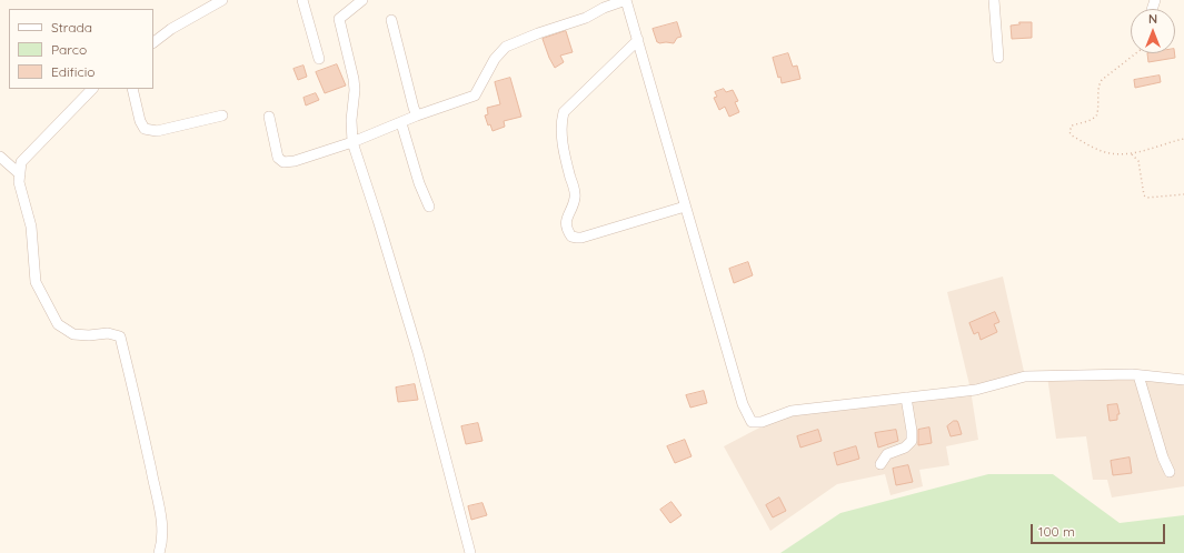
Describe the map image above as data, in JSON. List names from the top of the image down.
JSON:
{
  "legend": ["Strada", "Parco", "Edificio"],
  "scale_bar": "100 m",
  "north": "top"
}
